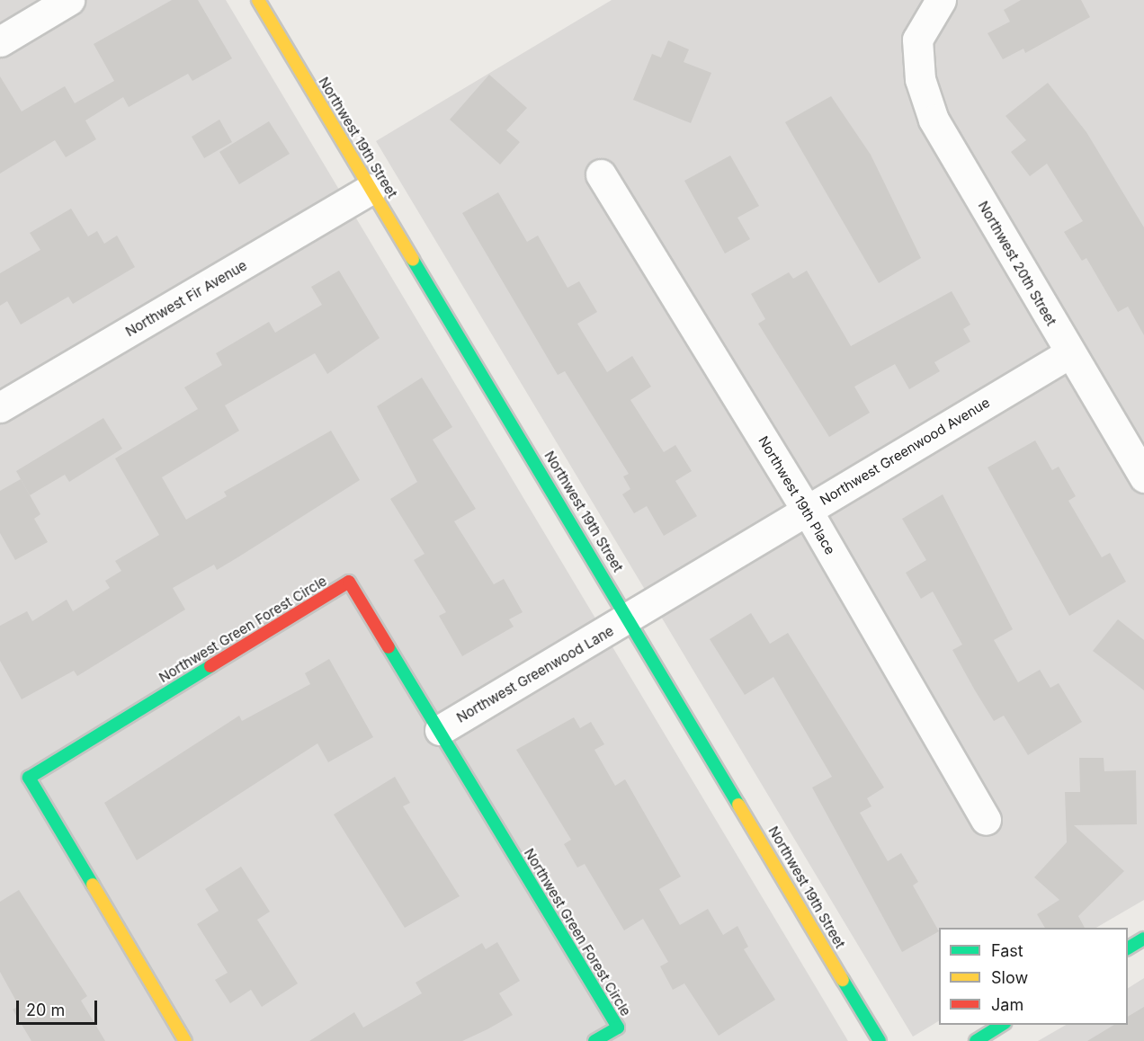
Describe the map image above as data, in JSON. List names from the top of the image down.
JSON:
{
  "streets": {
    "street": [
      "Northwest 19th Street",
      "Northwest 20th Street",
      "Northwest Fir Avenue",
      "Northwest Greenwood Avenue",
      "Northwest 19th Place",
      "Northwest Green Forest Circle",
      "Northwest Greenwood Lane"
    ]
  },
  "crossings": [
    ["Northwest 19th Street", "Northwest Fir Avenue"],
    ["Northwest 19th Street", "Northwest Greenwood Avenue"],
    ["Northwest 19th Street", "Northwest Greenwood Lane"],
    ["Northwest 20th Street", "Northwest Greenwood Avenue"],
    ["Northwest Greenwood Avenue", "Northwest 19th Place"],
    ["Northwest Greenwood Avenue", "Northwest Greenwood Lane"],
    ["Northwest Green Forest Circle", "Northwest Greenwood Lane"]
  ],
  "legend": ["Fast", "Slow", "Jam"],
  "scale_bar": "20 m"
}
